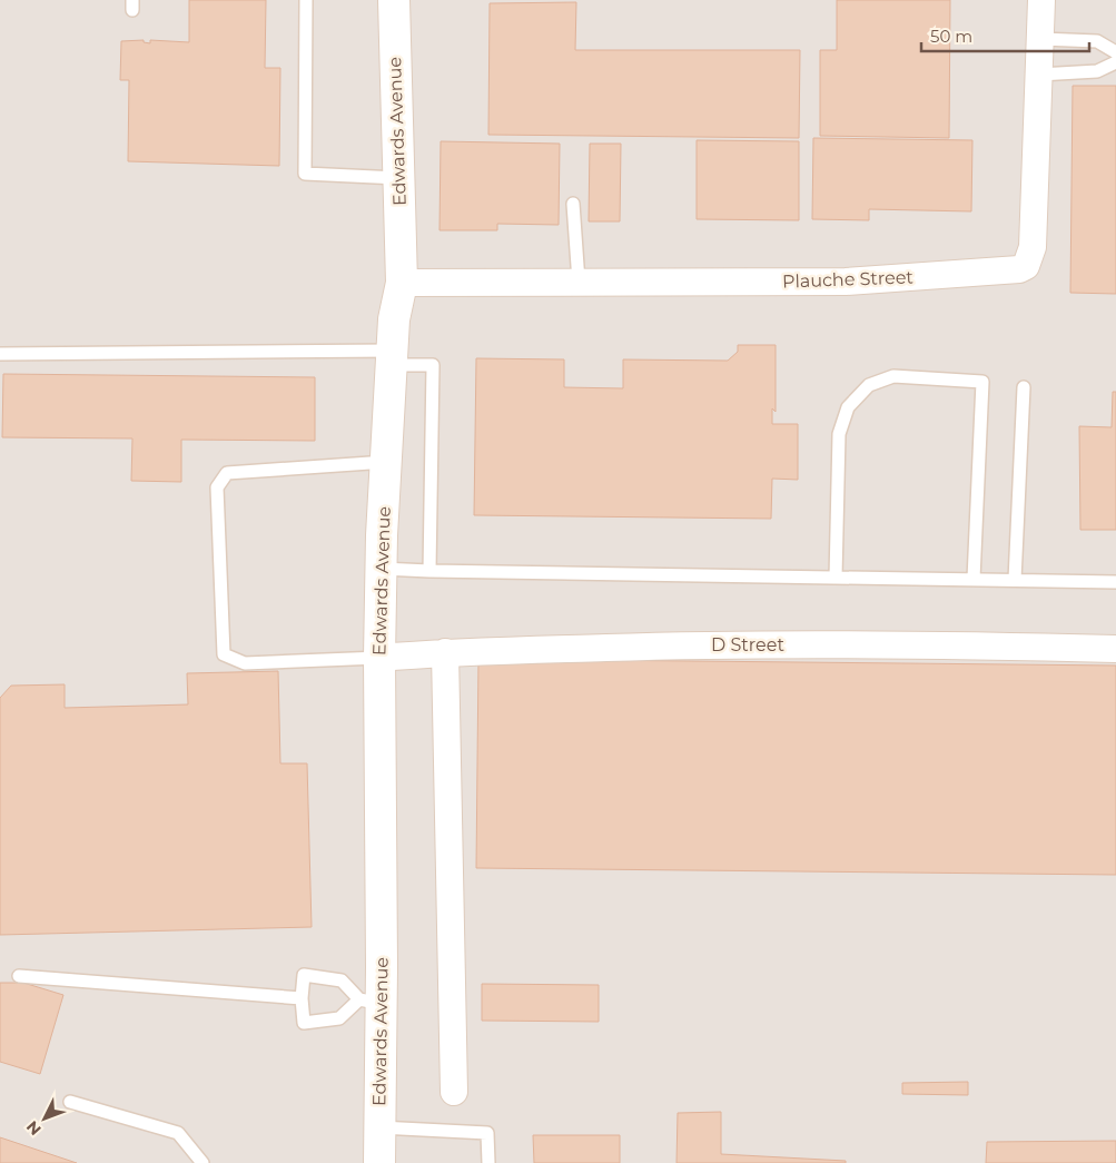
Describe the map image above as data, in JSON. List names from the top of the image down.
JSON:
{
  "streets": {
    "street": ["Edwards Avenue", "Plauche Street", "D Street"]
  },
  "crossings": [
    ["Edwards Avenue", "Plauche Street"],
    ["Edwards Avenue", "D Street"]
  ],
  "scale_bar": "50 m",
  "north": "bottom left"
}
